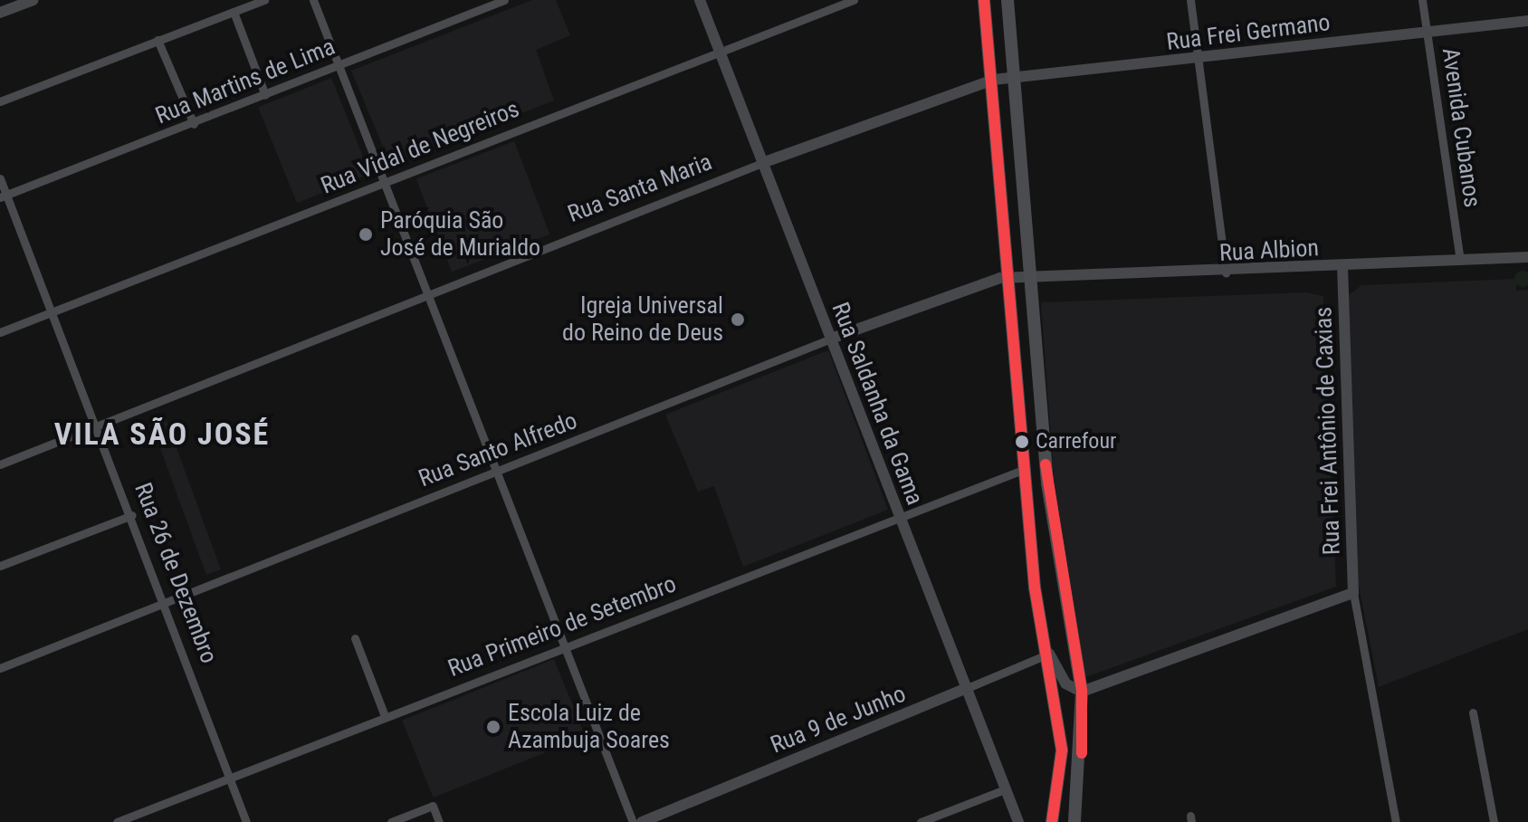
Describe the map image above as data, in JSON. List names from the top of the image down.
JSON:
{
  "streets": {
    "street": [
      "Rua Frei Germano",
      "Rua Martins de Lima",
      "Avenida Cubanos",
      "Rua Vidal de Negreiros",
      "Rua Santa Maria",
      "Rua Albion",
      "Rua Saldanha da Gama",
      "Rua Frei Antônio de Caxias",
      "Rua Santo Alfredo",
      "Rua 26 de Dezembro",
      "Rua Primeiro de Setembro",
      "Rua 9 de Junho"
    ]
  },
  "crossings": [
    ["Rua Frei Germano", "Avenida Cubanos"],
    ["Rua Frei Germano", "Rua Santa Maria"],
    ["Rua Martins de Lima", "Rua 26 de Dezembro"],
    ["Avenida Cubanos", "Rua Albion"],
    ["Rua Vidal de Negreiros", "Rua Saldanha da Gama"],
    ["Rua Vidal de Negreiros", "Rua 26 de Dezembro"],
    ["Rua Santa Maria", "Rua Saldanha da Gama"],
    ["Rua Santa Maria", "Rua 26 de Dezembro"],
    ["Rua Albion", "Rua Frei Antônio de Caxias"],
    ["Rua Albion", "Rua Santo Alfredo"],
    ["Rua Saldanha da Gama", "Rua Santo Alfredo"],
    ["Rua Saldanha da Gama", "Rua Primeiro de Setembro"],
    ["Rua Saldanha da Gama", "Rua 9 de Junho"],
    ["Rua Santo Alfredo", "Rua 26 de Dezembro"],
    ["Rua 26 de Dezembro", "Rua Primeiro de Setembro"]
  ],
  "districts": ["VILA SÃO JOSÉ"],
  "places": [
    "Paróquia São José de Murialdo",
    "Igreja Universal do Reino de Deus",
    "Carrefour",
    "Escola Luiz de Azambuja Soares"
  ]
}
